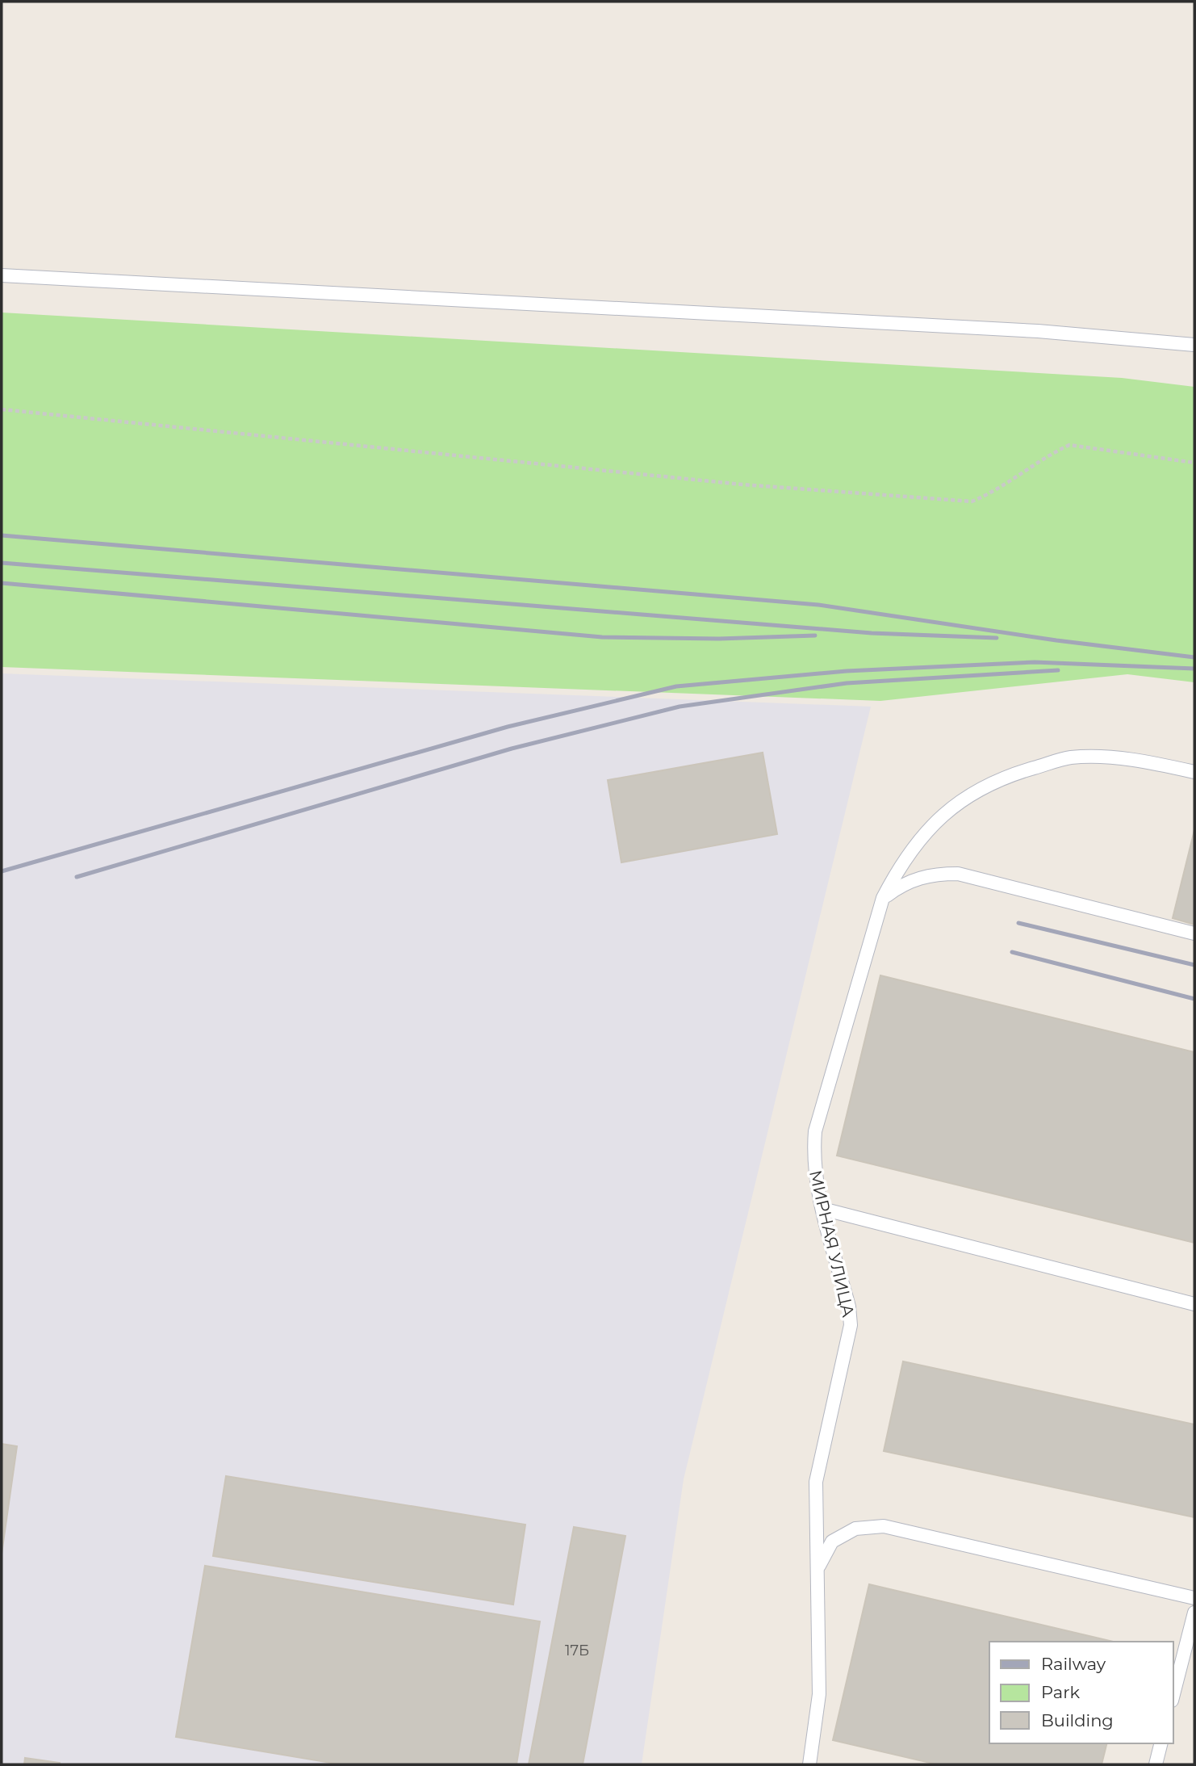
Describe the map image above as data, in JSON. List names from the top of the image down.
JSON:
{
  "streets": {
    "lane": ["МИРНАЯ УЛИЦА"]
  },
  "house_numbers": ["17Б"],
  "legend": ["Railway", "Park", "Building"]
}
